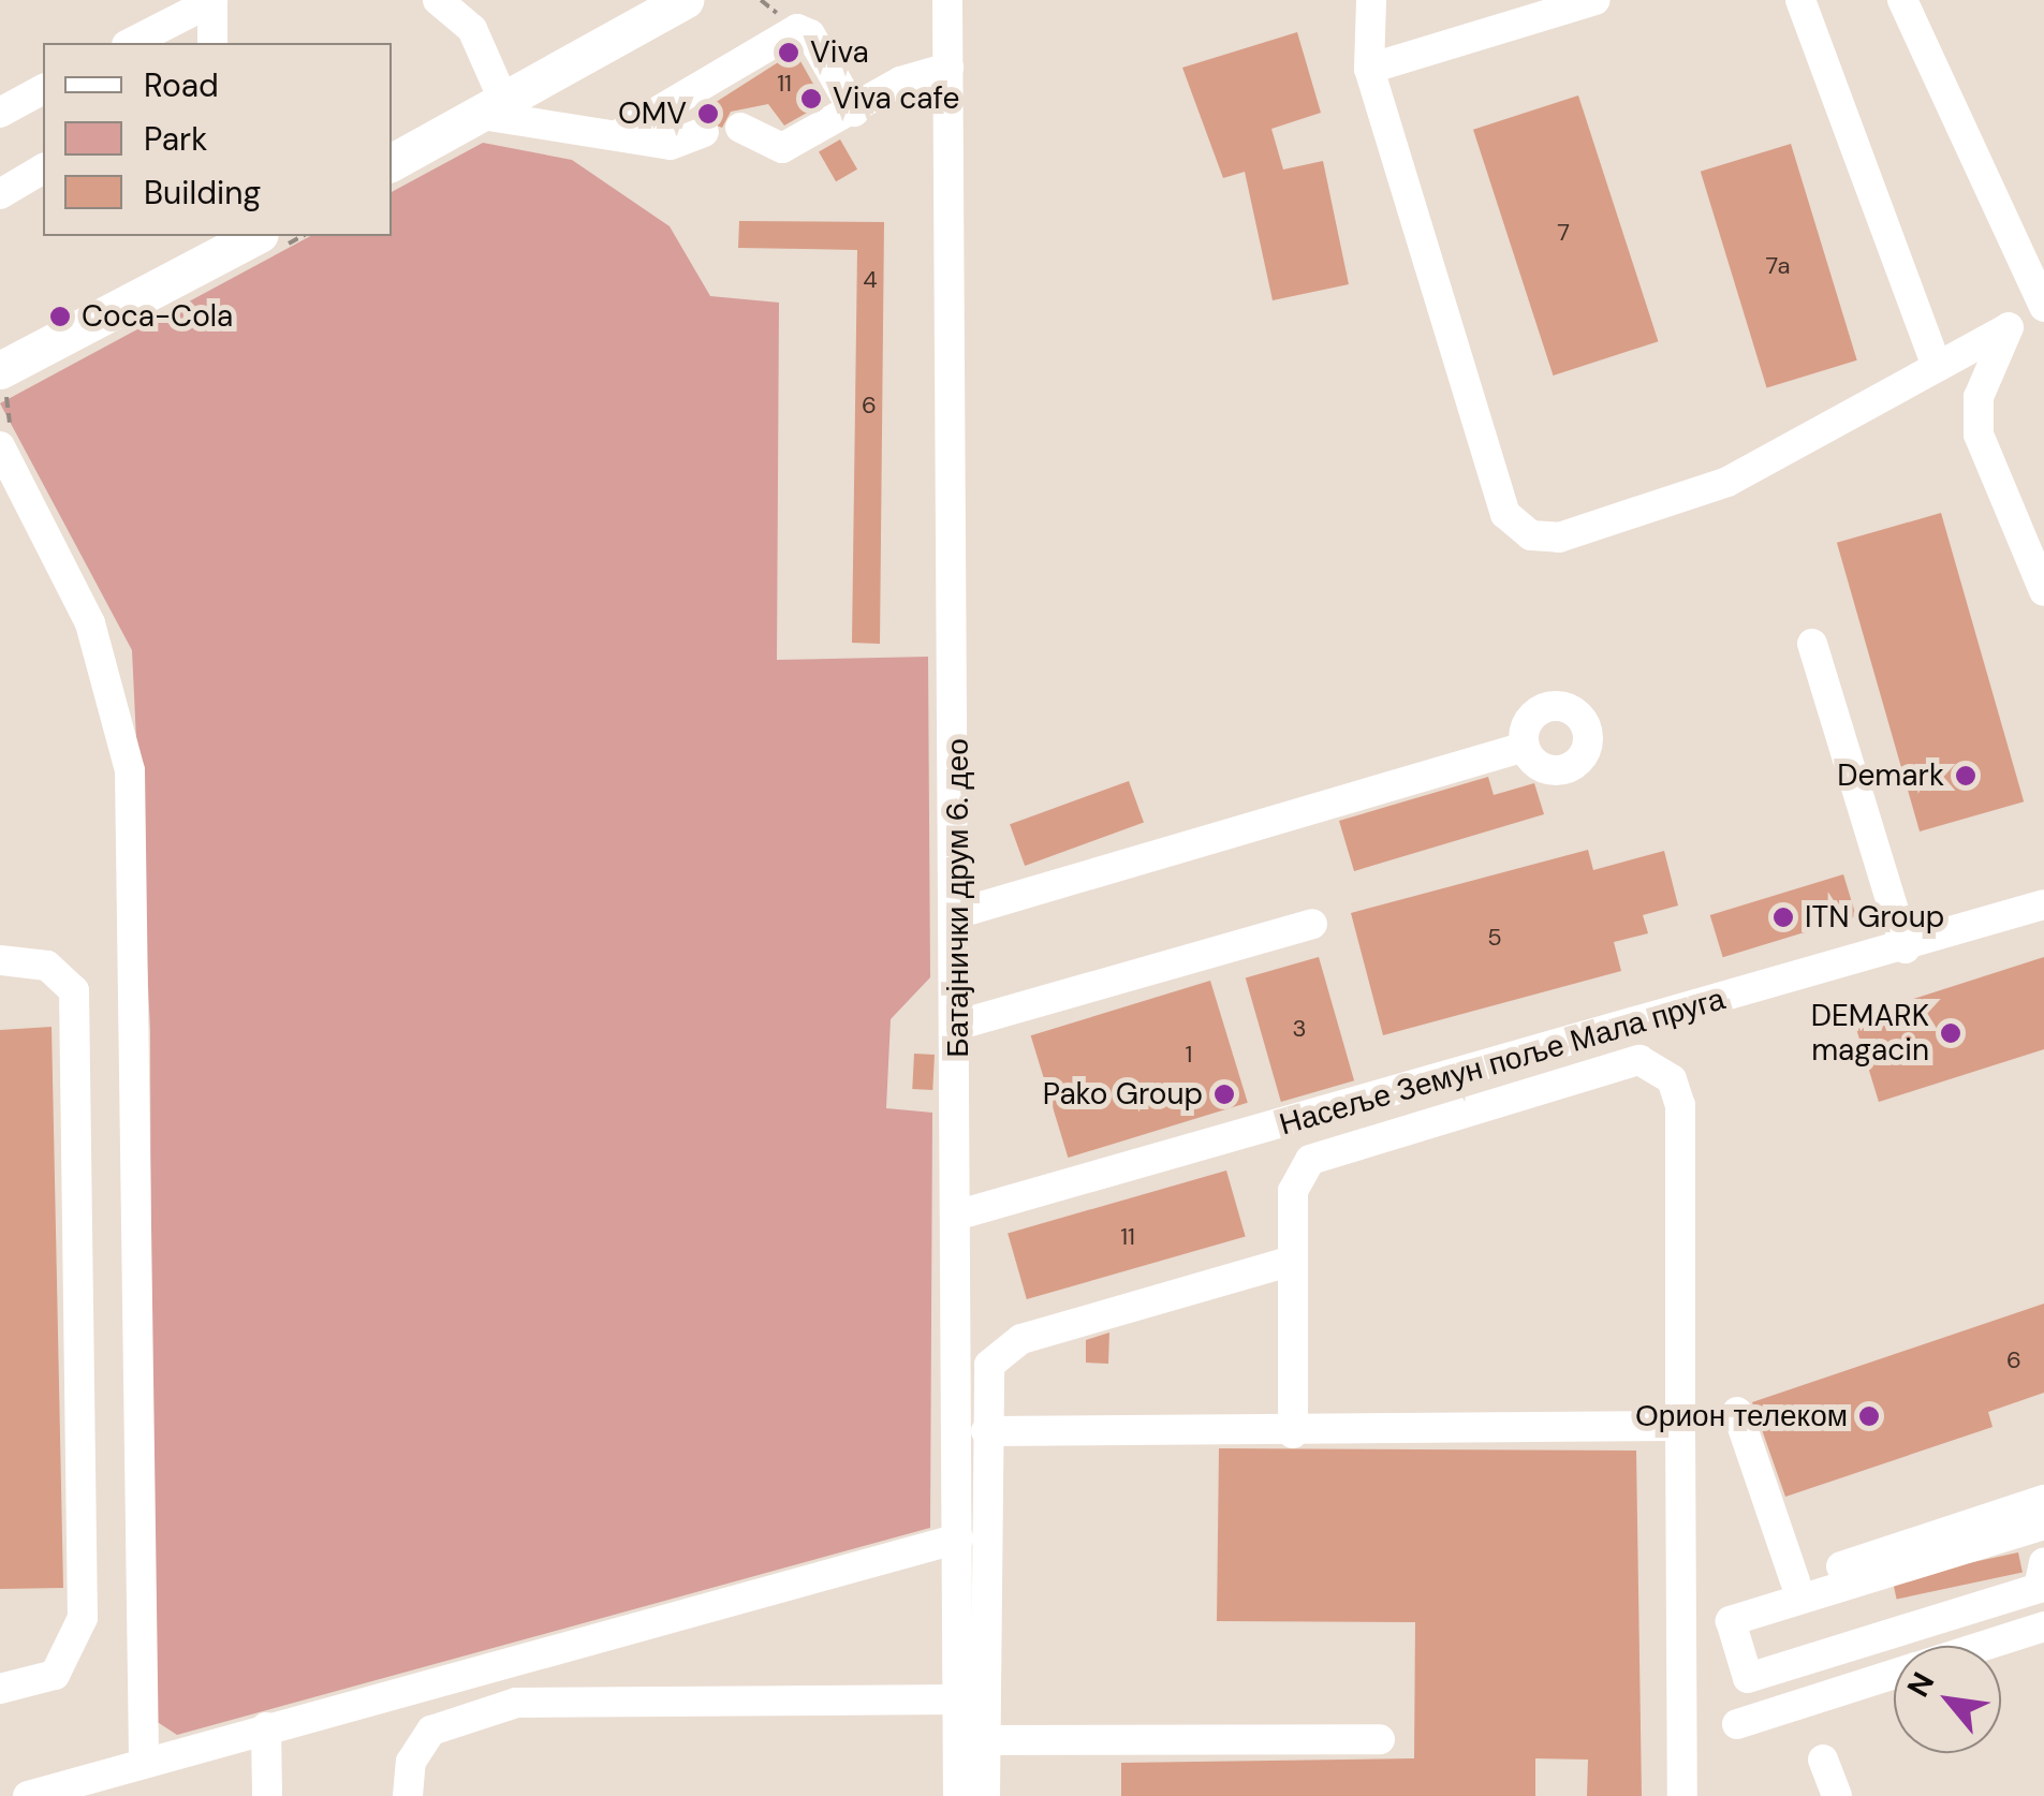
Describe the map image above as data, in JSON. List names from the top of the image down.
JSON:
{
  "streets": {
    "street": ["Батајнички друм 6. део", "Насеље Земун поље Мала пруга"]
  },
  "crossings": [
    ["Батајнички друм 6. део", "Насеље Земун поље Мала пруга"]
  ],
  "places": [
    "Viva",
    "Viva cafe",
    "OMV",
    "Coca-Cola",
    "Demark",
    "ITN Group",
    "DEMARK magacin",
    "Pako Group",
    "Орион телеком"
  ],
  "house_numbers": [
    "11",
    "7",
    "7a",
    "4",
    "6",
    "5",
    "3",
    "1",
    "11",
    "6"
  ],
  "legend": ["Road", "Park", "Building"],
  "north": "top left"
}
